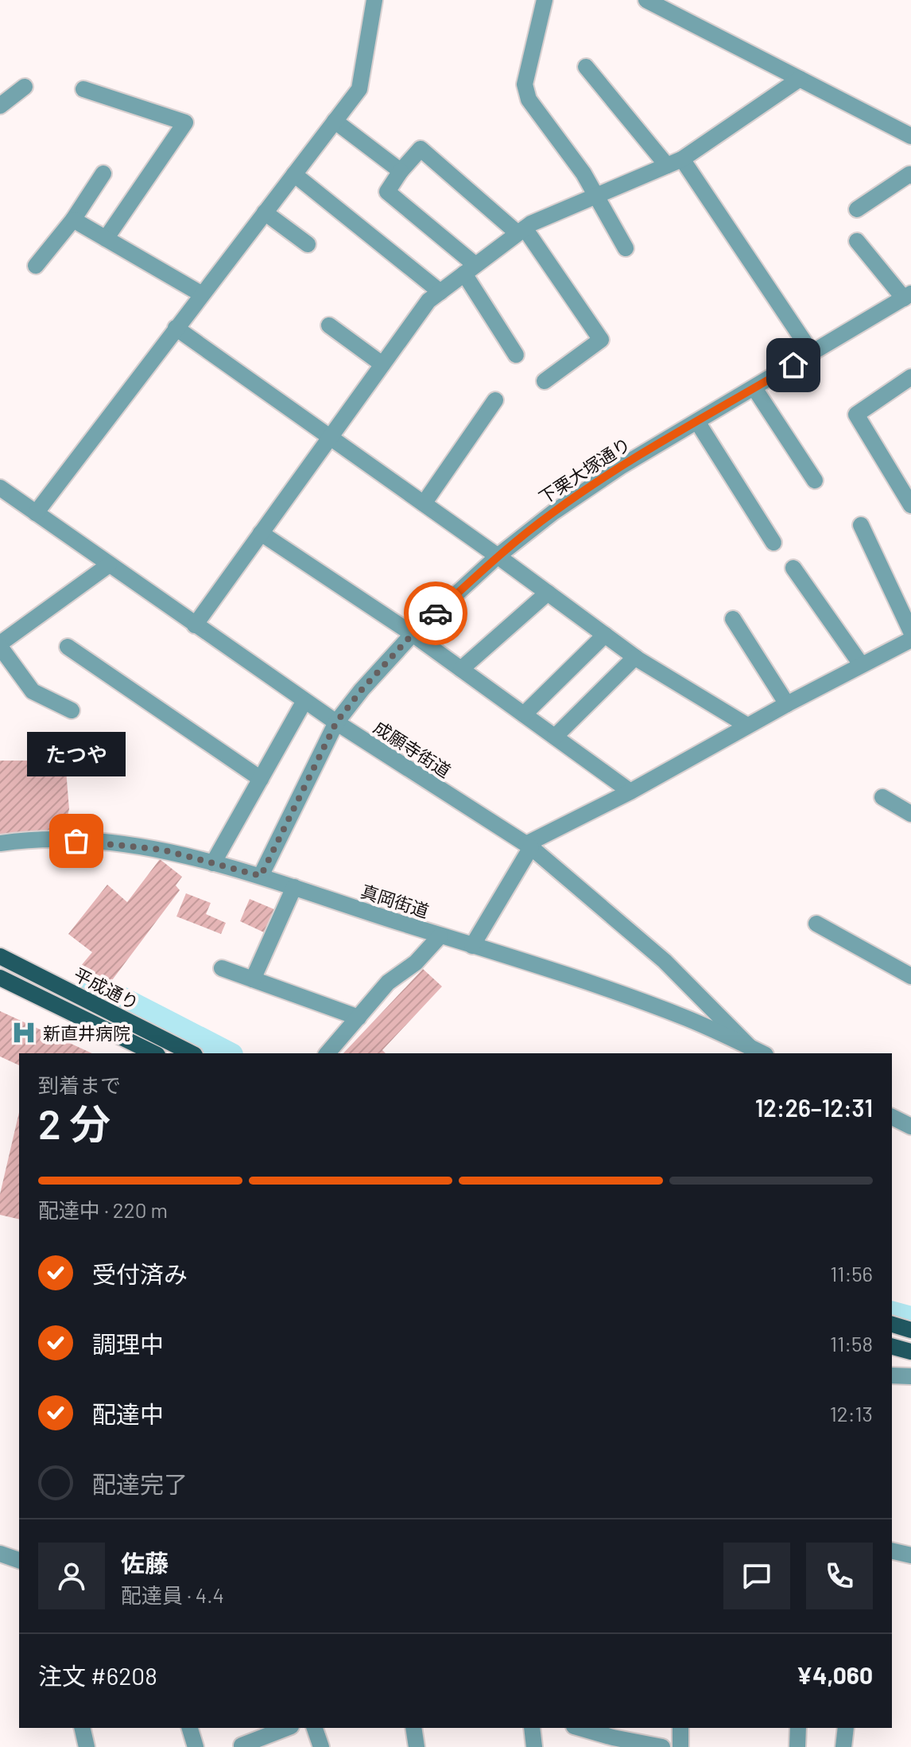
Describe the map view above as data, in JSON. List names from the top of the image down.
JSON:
{
  "streets": {
    "main road": ["平成通り"],
    "street": ["下栗大塚通り", "成願寺街道", "真岡街道"]
  },
  "crossings": [
    ["下栗大塚通り", "成願寺街道"],
    ["下栗大塚通り", "真岡街道"],
    ["成願寺街道", "真岡街道"]
  ],
  "places": {
    "other": ["たつや"],
    "hospital": ["新直井病院"]
  },
  "page": {
    "bubble": "たつや",
    "heading": ["2 分", "到着まで", "12:26–12:31"],
    "panel": [
      "佐藤",
      "配達員 · 4.4",
      "注文 #6208",
      "¥4,060"
    ],
    "bar": "配達中 · 220 m",
    "list": [
      ["受付済み", "11:56"],
      ["調理中", "11:58"],
      ["配達中", "12:13"],
      "配達完了"
    ]
  }
}
